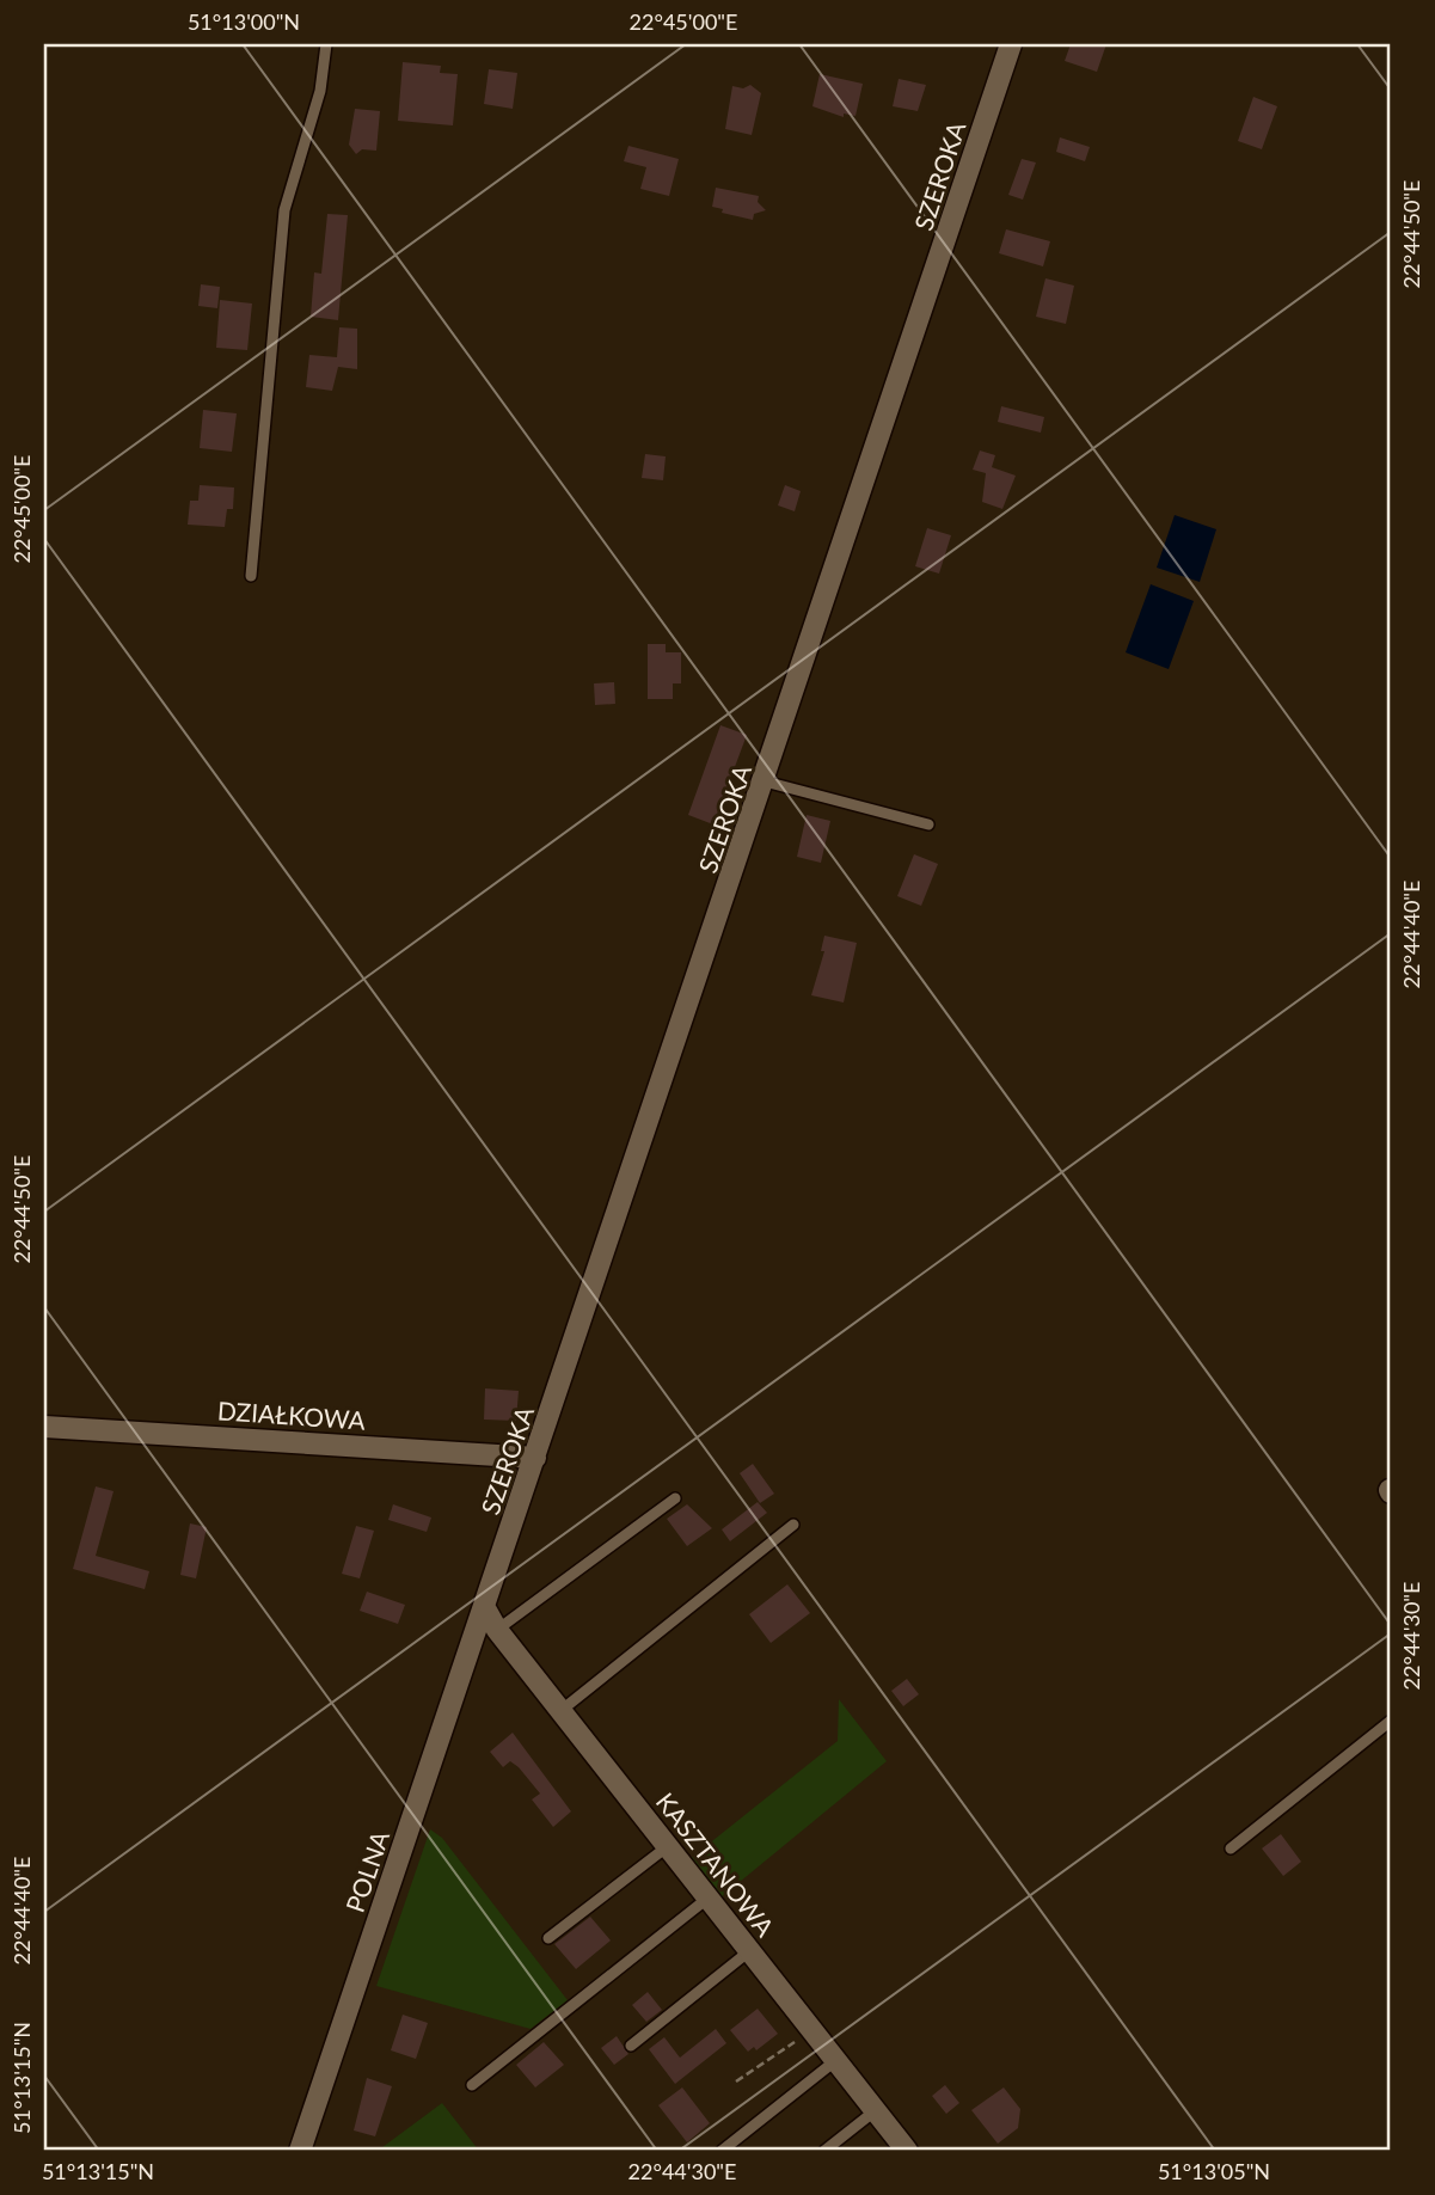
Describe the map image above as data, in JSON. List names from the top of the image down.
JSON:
{
  "streets": {
    "street": [
      "SZEROKA",
      "DZIAŁKOWA",
      "KASZTANOWA",
      "POLNA"
    ]
  },
  "crossings": [
    ["SZEROKA", "DZIAŁKOWA"],
    ["SZEROKA", "KASZTANOWA"],
    ["SZEROKA", "POLNA"],
    ["KASZTANOWA", "POLNA"]
  ],
  "coordinates": [
    "51°13'00\"N",
    "22°45'00\"E",
    "22°44'50\"E",
    "22°44'40\"E",
    "22°44'30\"E",
    "51°13'15\"N",
    "51°13'05\"N"
  ]
}
